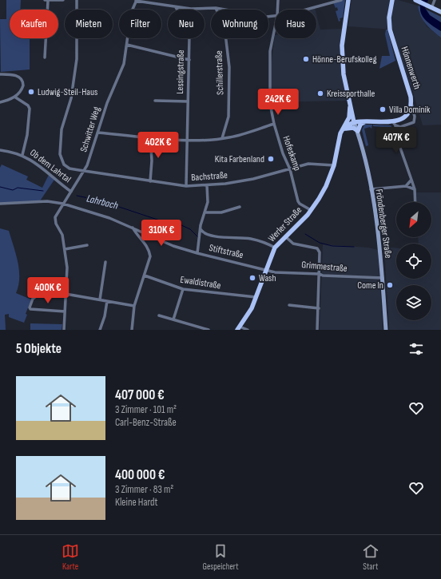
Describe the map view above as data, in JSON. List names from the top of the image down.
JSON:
{
  "streets": {
    "main road": ["Hönnenwerth", "Fröndenberger Straße", "Werler Straße"],
    "street": [
      "Lessingstraße",
      "Schillerstraße",
      "Schwitter Weg",
      "Hofeskamp",
      "Ob dem Lahrtal",
      "Bachstraße",
      "Stiftstraße",
      "Grimmestraße",
      "Ewaldistraße"
    ]
  },
  "crossings": [
    ["Hönnenwerth", "Fröndenberger Straße"],
    ["Hönnenwerth", "Werler Straße"],
    ["Lessingstraße", "Bachstraße"],
    ["Schwitter Weg", "Ob dem Lahrtal"],
    ["Schwitter Weg", "Bachstraße"],
    ["Schwitter Weg", "Stiftstraße"],
    ["Hofeskamp", "Bachstraße"],
    ["Hofeskamp", "Werler Straße"],
    ["Bachstraße", "Werler Straße"],
    ["Fröndenberger Straße", "Werler Straße"],
    ["Fröndenberger Straße", "Grimmestraße"],
    ["Werler Straße", "Stiftstraße"],
    ["Werler Straße", "Grimmestraße"],
    ["Werler Straße", "Ewaldistraße"],
    ["Stiftstraße", "Grimmestraße"]
  ],
  "water": ["Lahrbach"],
  "places": [
    "Hönne-Berufskolleg",
    "Ludwig-Steil-Haus",
    "Kreissporthalle",
    "Villa Dominik",
    "Kita Farbenland",
    "Wash",
    "Come In"
  ],
  "north": "bottom left",
  "page": {
    "chip": [
      "Kaufen",
      "Mieten",
      "Filter",
      "Neu",
      "Wohnung",
      "Haus"
    ],
    "price": [
      "242K €",
      "407K €",
      "402K €",
      "310K €",
      "400K €"
    ],
    "heading": "5 Objekte",
    "list": [
      {
        "name": "407 000 €",
        "note": "3 Zimmer · 101 m² · Carl-Benz-Straße"
      },
      {
        "name": "400 000 €",
        "note": "3 Zimmer · 83 m² · Kleine Hardt"
      }
    ],
    "tabs": ["Karte", "Gespeichert", "Start"]
  }
}
